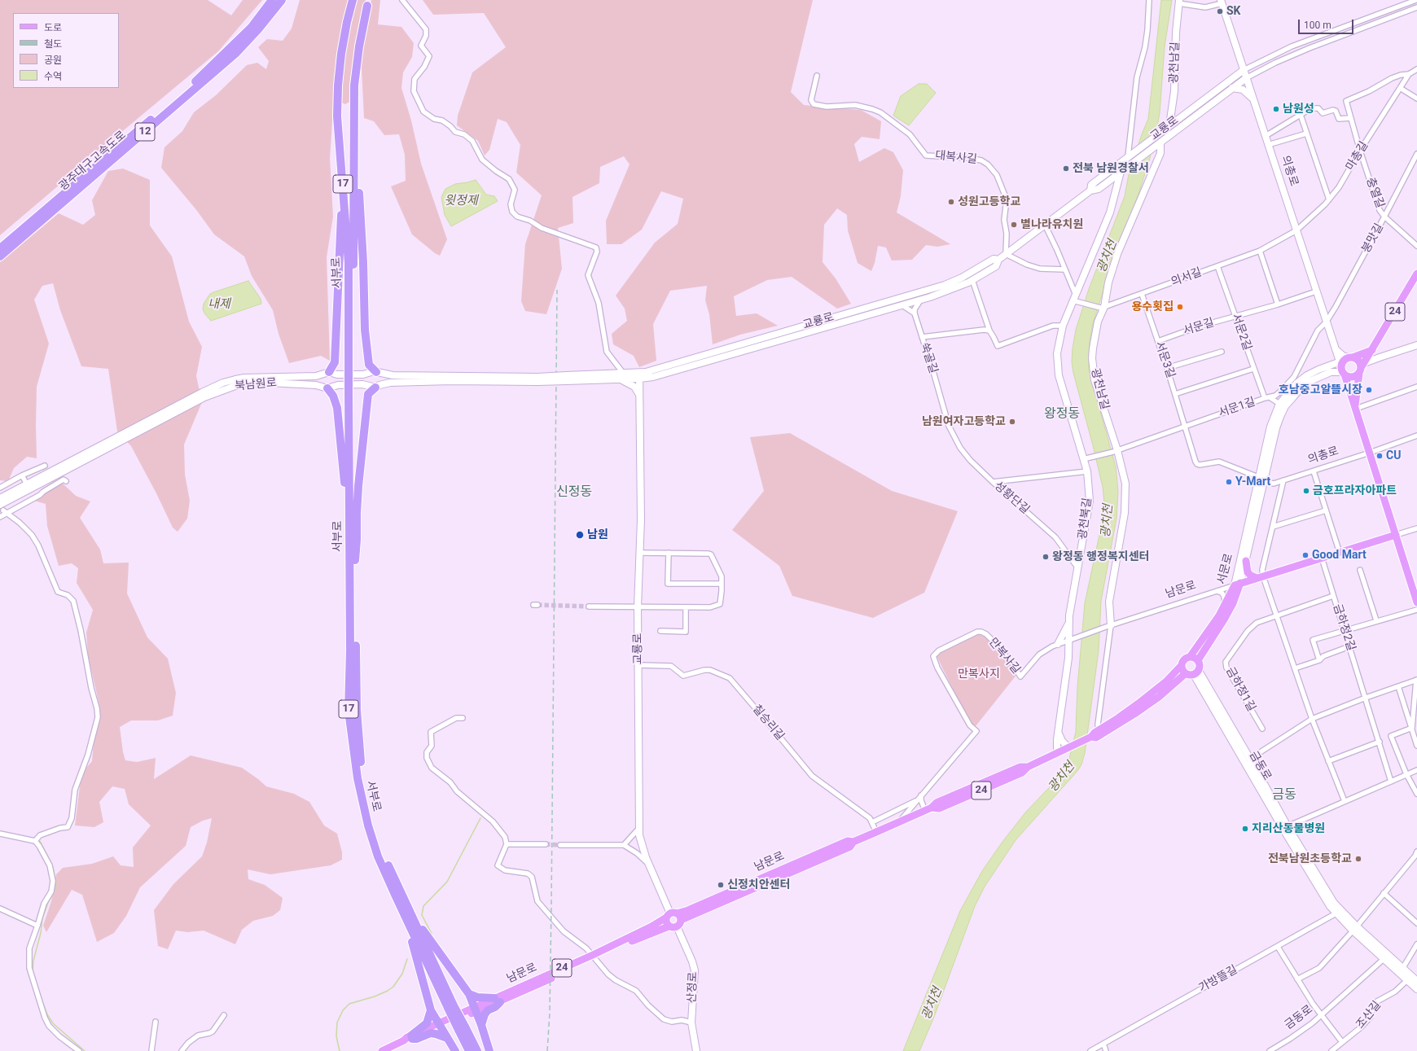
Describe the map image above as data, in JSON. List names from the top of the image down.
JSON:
{
  "streets": {
    "highway": [
      "12",
      "광주대구고속도로",
      "17",
      "서부로"
    ],
    "main road": [
      "의총로",
      "24",
      "서문로",
      "남문로",
      "금동로"
    ],
    "street": [
      "광천남길",
      "교룡로",
      "마총길",
      "대복사길",
      "충열길",
      "붕맛길",
      "의서길",
      "서문길",
      "서문2길",
      "쑥골길",
      "서문3길",
      "북남원로",
      "서문1길",
      "성황단길",
      "광천북길",
      "금하정2길",
      "만복사길",
      "금하정1길",
      "칠승리길",
      "가방뜰길",
      "산정로",
      "조산길"
    ]
  },
  "crossings": [
    ["광천남길", "교룡로"],
    ["광천남길", "의서길"],
    ["광천남길", "서문1길"],
    ["광천남길", "남문로"],
    ["교룡로", "대복사길"],
    ["교룡로", "의총로"],
    ["교룡로", "광천북길"],
    ["교룡로", "남문로"],
    ["교룡로", "칠승리길"],
    ["교룡로", "산정로"],
    ["마총길", "의총로"],
    ["마총길", "충열길"],
    ["마총길", "의서길"],
    ["의총로", "붕맛길"],
    ["의총로", "의서길"],
    ["의총로", "24"],
    ["의총로", "서문길"],
    ["의총로", "서문1길"],
    ["의총로", "서문로"],
    ["의총로", "남문로"],
    ["충열길", "붕맛길"],
    ["붕맛길", "서문1길"],
    ["의서길", "서문2길"],
    ["의서길", "서문3길"],
    ["서문길", "서문2길"],
    ["서문길", "서문3길"],
    ["서문2길", "서문1길"],
    ["쑥골길", "성황단길"],
    ["서문3길", "서문1길"],
    ["서문1길", "광천북길"],
    ["성황단길", "광천북길"],
    ["광천북길", "남문로"],
    ["서문로", "남문로"],
    ["서문로", "금동로"],
    ["남문로", "금하정2길"],
    ["남문로", "만복사길"],
    ["남문로", "칠승리길"],
    ["남문로", "산정로"],
    ["금하정2길", "금하정1길"],
    ["금동로", "가방뜰길"],
    ["금동로", "조산길"]
  ],
  "districts": ["왕정동", "신정동", "금동"],
  "water": ["윗정제", "광치천", "내제"],
  "parks": ["만복사지"],
  "places": [
    "SK",
    "남원성",
    "전북 남원경찰서",
    "성원고등학교",
    "별나라유치원",
    "용수횟집",
    "호남중고알뜰시장",
    "남원여자고등학교",
    "CU",
    "Y-Mart",
    "금호프라자아파트",
    "남원",
    "Good Mart",
    "왕정동 행정복지센터",
    "지리산동물병원",
    "전북남원초등학교",
    "신정치안센터"
  ],
  "legend": [
    "도로",
    "철도",
    "공원",
    "수역"
  ],
  "scale_bar": "100 m"
}
